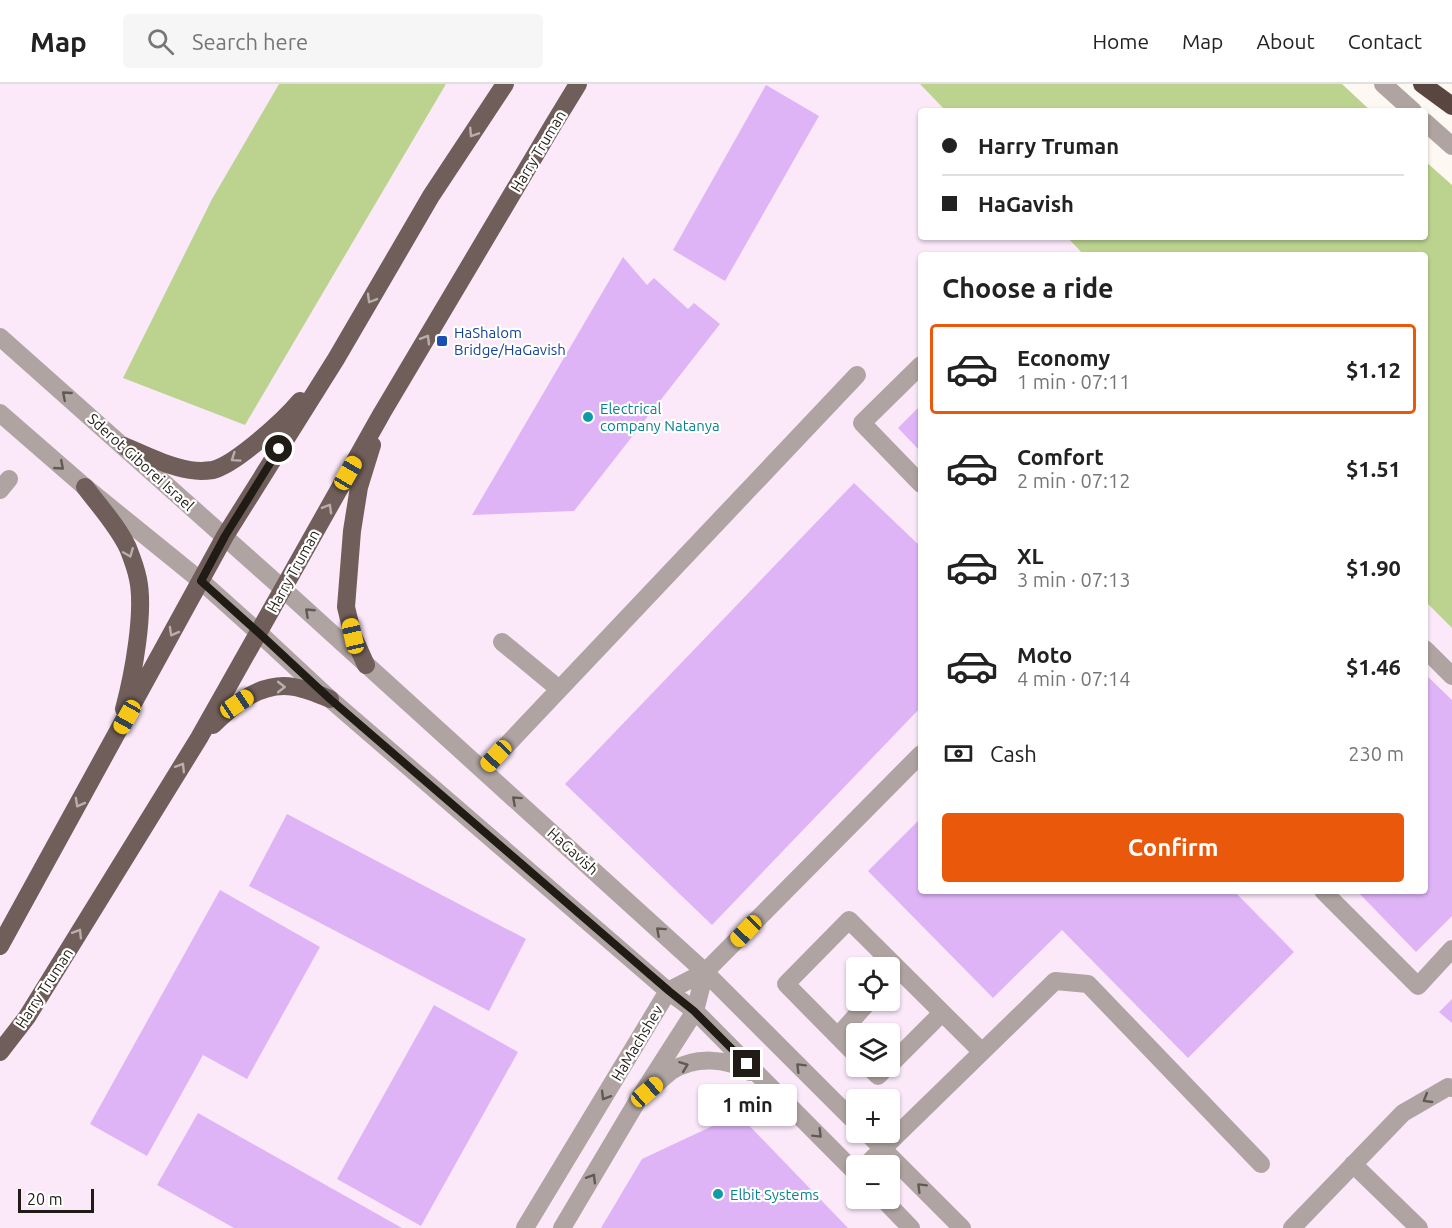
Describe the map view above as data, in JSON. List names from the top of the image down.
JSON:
{
  "streets": {
    "main road": ["Harry Truman"],
    "street": ["Sderot Giborei Israel", "HaGavish", "HaMachshev"]
  },
  "crossings": [
    ["Harry Truman", "Sderot Giborei Israel"],
    ["Harry Truman", "HaGavish"],
    ["Sderot Giborei Israel", "HaGavish"],
    ["HaGavish", "HaMachshev"]
  ],
  "places": {
    "transit": ["HaShalom Bridge/HaGavish"],
    "other": ["Electrical company Natanya", "Elbit Systems"]
  },
  "scale_bar": "20 m",
  "page": {
    "header": "Map",
    "search": "Search here",
    "nav": [
      "Home",
      "Map",
      "About",
      "Contact"
    ],
    "banner": ["Harry Truman", "HaGavish"],
    "heading": "Choose a ride",
    "list": [
      {
        "name": "Economy",
        "note": "1 min · 07:11",
        "value": "$1.12"
      },
      {
        "name": "Comfort",
        "note": "2 min · 07:12",
        "value": "$1.51"
      },
      {
        "name": "XL",
        "note": "3 min · 07:13",
        "value": "$1.90"
      },
      {
        "name": "Moto",
        "note": "4 min · 07:14",
        "value": "$1.46"
      }
    ],
    "pay": ["Cash", "230 m"],
    "buttons": "Confirm",
    "map_buttons": ["+", "−"],
    "bubble": "1 min",
    "scale": "20 m"
  }
}
